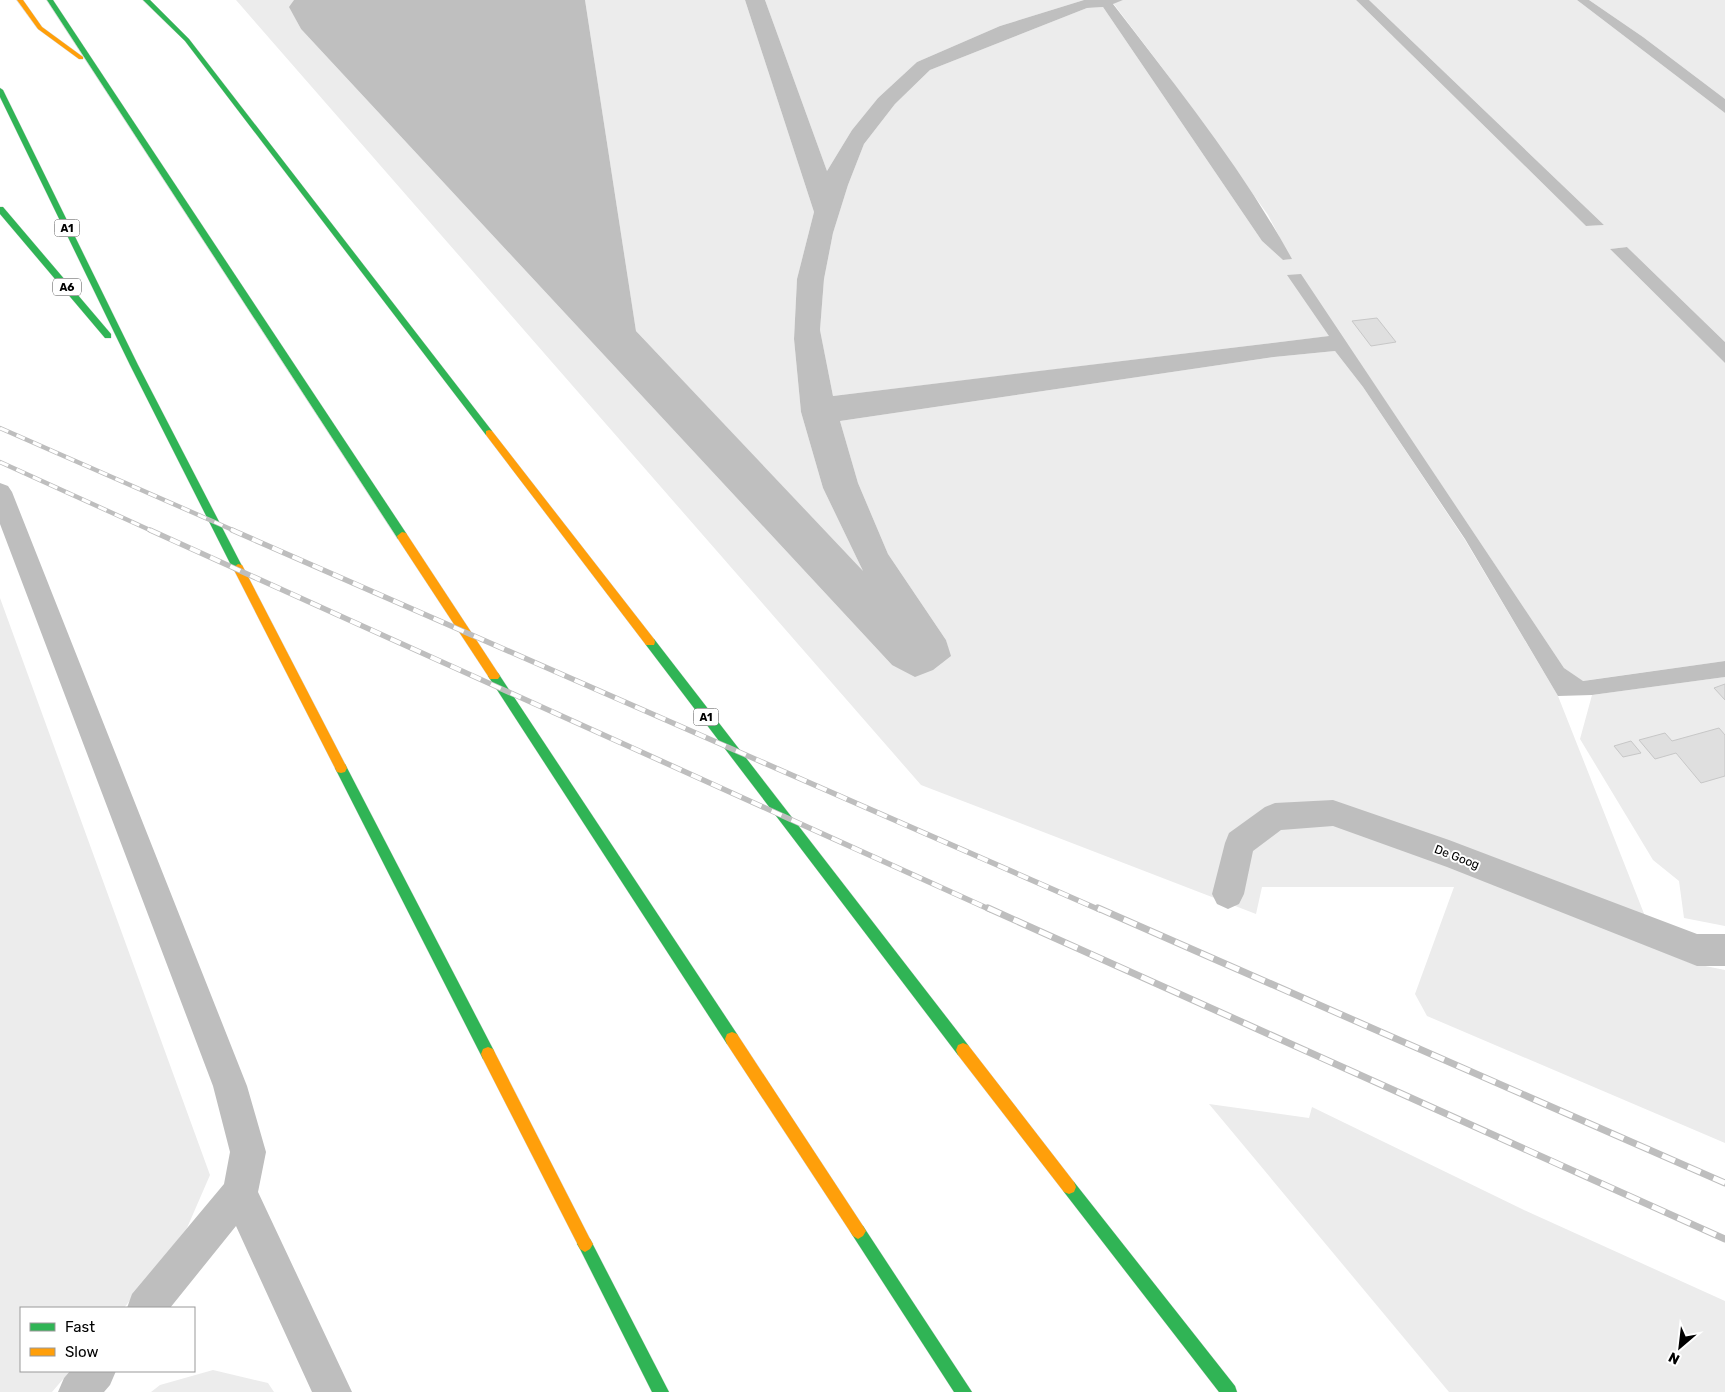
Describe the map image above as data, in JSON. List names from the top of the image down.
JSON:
{
  "streets": {
    "highway": ["A1", "A6"],
    "lane": ["De Goog"]
  },
  "crossings": [
    ["A1", "A6"]
  ],
  "legend": ["Fast", "Slow"],
  "north": "bottom left"
}
